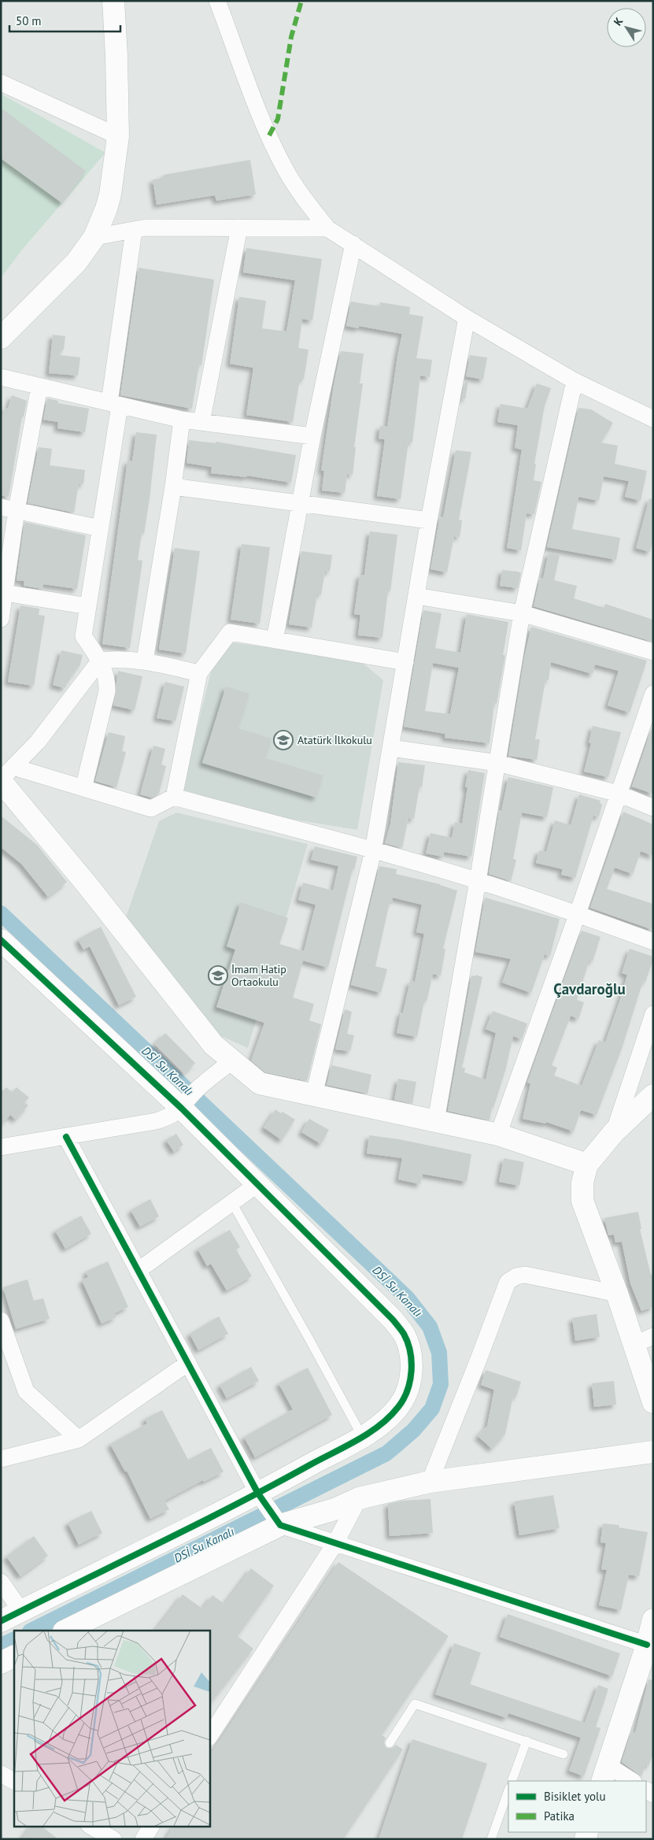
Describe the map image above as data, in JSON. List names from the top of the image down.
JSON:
{
  "districts": ["Çavdaroğlu"],
  "water": ["DSİ Su Kanalı"],
  "places": {
    "school or university": ["Atatürk İlkokulu", "İmam Hatip Ortaokulu"]
  },
  "legend": ["Bisiklet yolu", "Patika"],
  "scale_bar": "50 m",
  "north": "top left"
}
